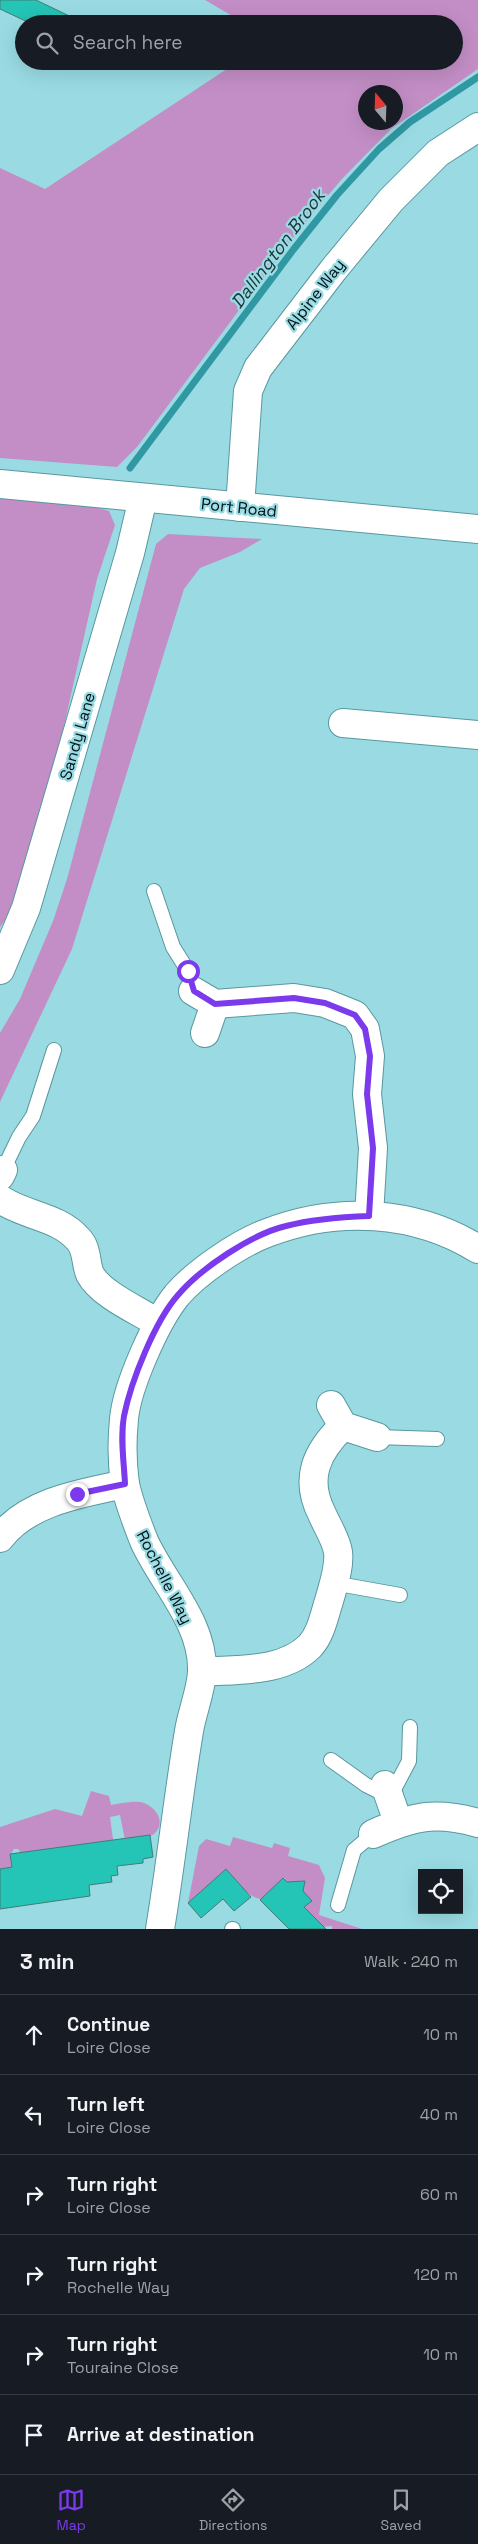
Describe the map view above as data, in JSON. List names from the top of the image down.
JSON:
{
  "streets": {
    "street": [
      "Alpine Way",
      "Port Road",
      "Sandy Lane",
      "Rochelle Way"
    ]
  },
  "crossings": [
    ["Alpine Way", "Port Road"],
    ["Port Road", "Sandy Lane"]
  ],
  "water": ["Dallington Brook"],
  "north": "top",
  "page": {
    "search": "Search here",
    "heading": ["3 min", "Walk · 240 m"],
    "list": [
      ["Continue", "Loire Close", "10 m"],
      ["Turn left", "Loire Close", "40 m"],
      ["Turn right", "Loire Close", "60 m"],
      ["Turn right", "Rochelle Way", "120 m"],
      ["Turn right", "Touraine Close", "10 m"],
      "Arrive at destination"
    ],
    "nav": ["Map", "Directions", "Saved"]
  }
}
